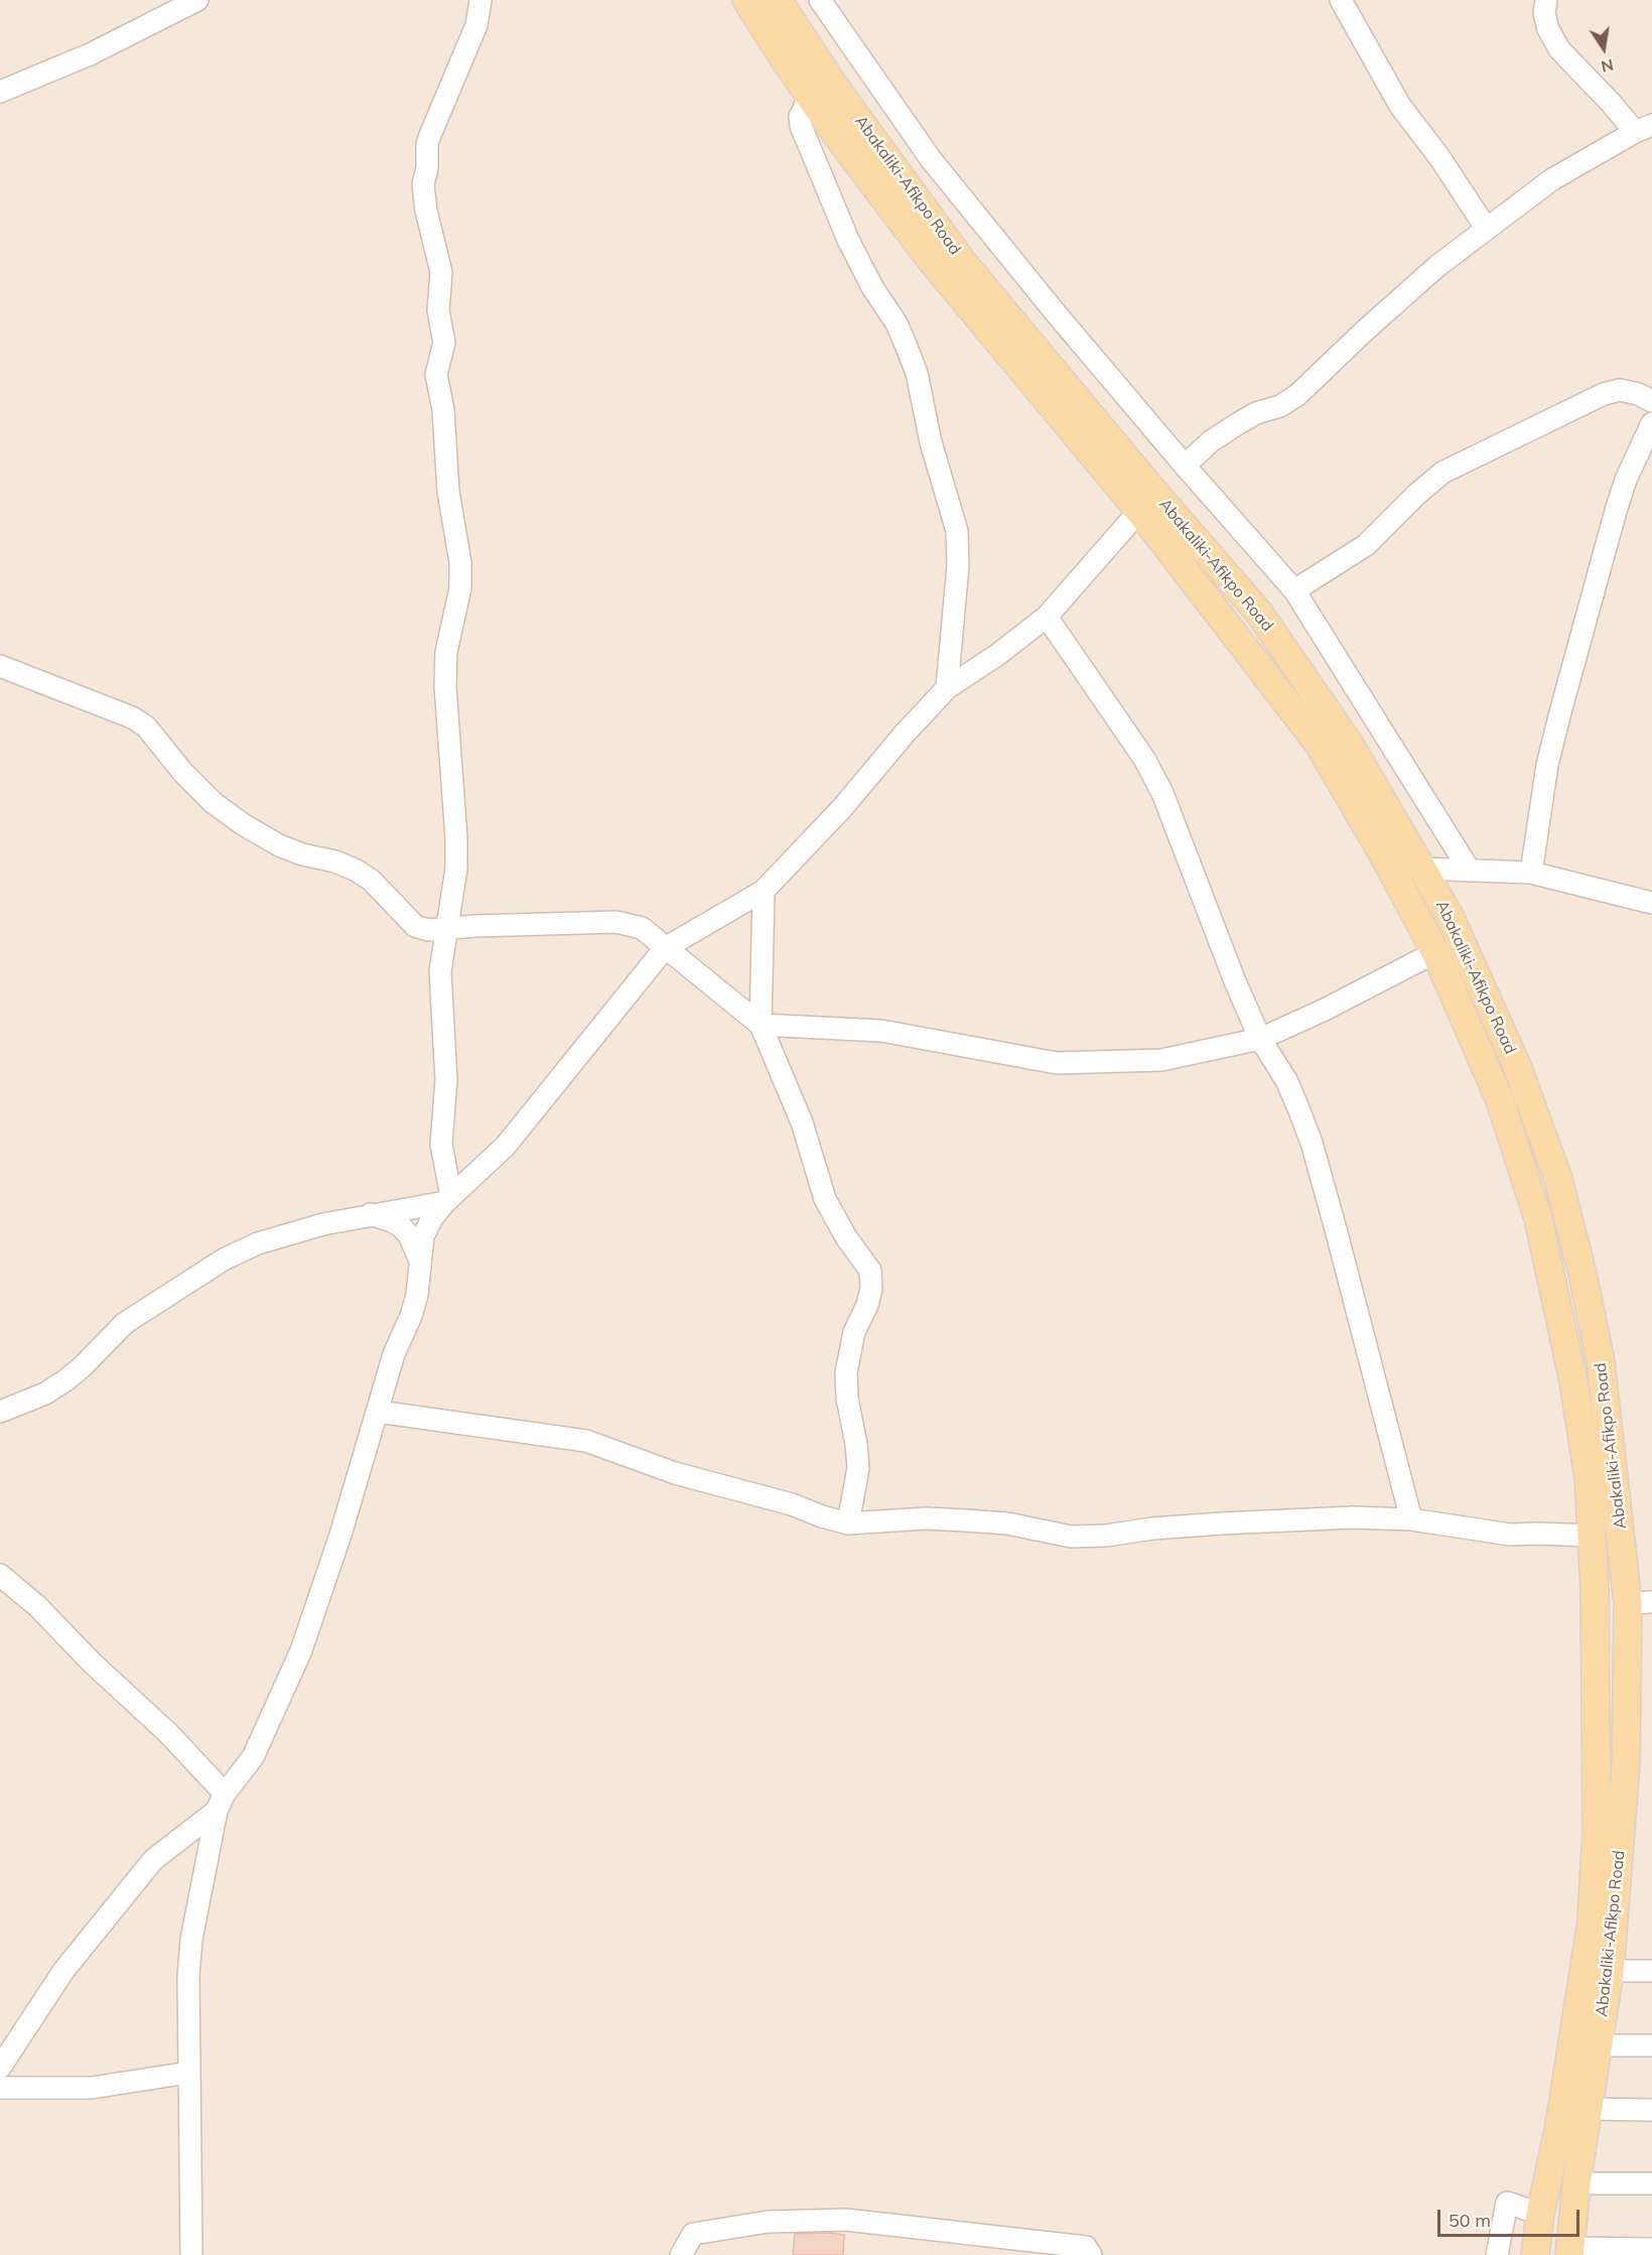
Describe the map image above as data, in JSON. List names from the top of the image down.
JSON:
{
  "streets": {
    "main road": ["Abakaliki-Afikpo Road"]
  },
  "scale_bar": "50 m",
  "north": "bottom"
}
